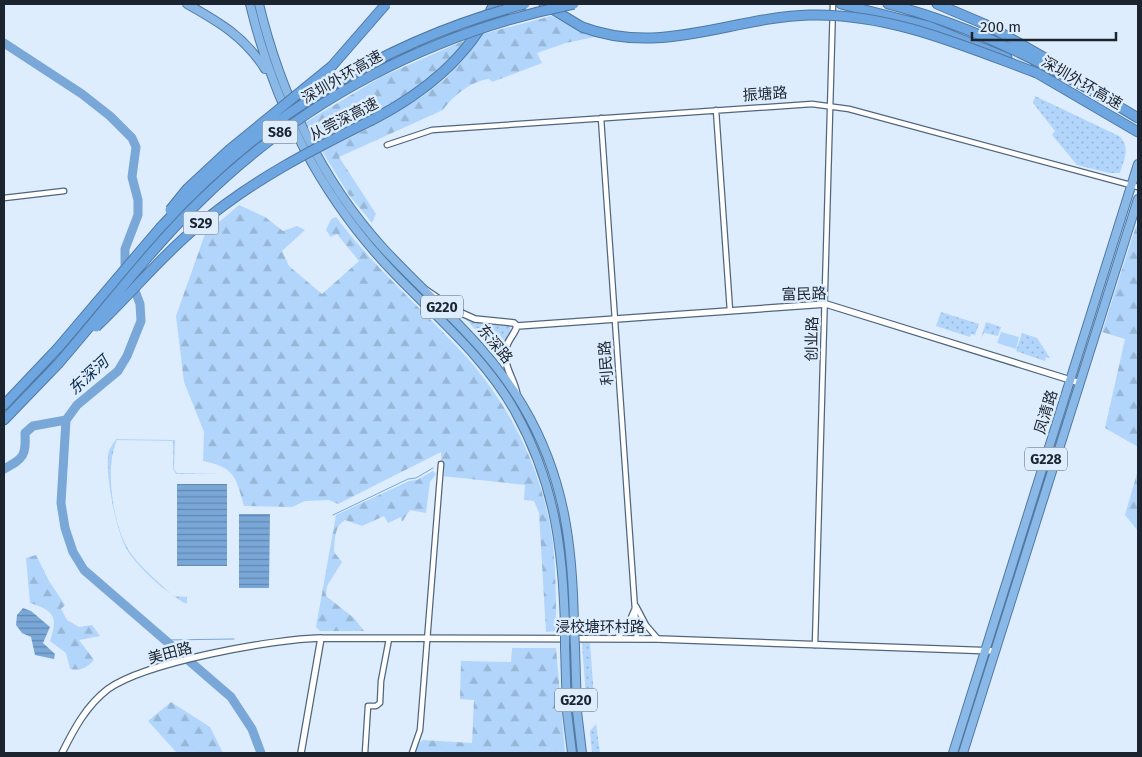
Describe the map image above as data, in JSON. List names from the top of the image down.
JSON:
{
  "streets": {
    "highway": [
      "深圳外环高速",
      "从莞深高速",
      "S86",
      "S29",
      "G220",
      "东深路",
      "凤清路",
      "G228"
    ],
    "street": [
      "振塘路",
      "富民路",
      "创业路",
      "利民路",
      "浸校塘环村路",
      "美田路"
    ]
  },
  "crossings": [
    ["深圳外环高速", "从莞深高速"],
    ["深圳外环高速", "S29"],
    ["振塘路", "创业路"],
    ["振塘路", "利民路"],
    ["振塘路", "凤清路"],
    ["富民路", "创业路"],
    ["富民路", "东深路"],
    ["富民路", "利民路"],
    ["富民路", "凤清路"],
    ["创业路", "浸校塘环村路"],
    ["利民路", "浸校塘环村路"],
    ["凤清路", "浸校塘环村路"],
    ["浸校塘环村路", "美田路"]
  ],
  "water": ["东深河"],
  "scale_bar": "200 m"
}
